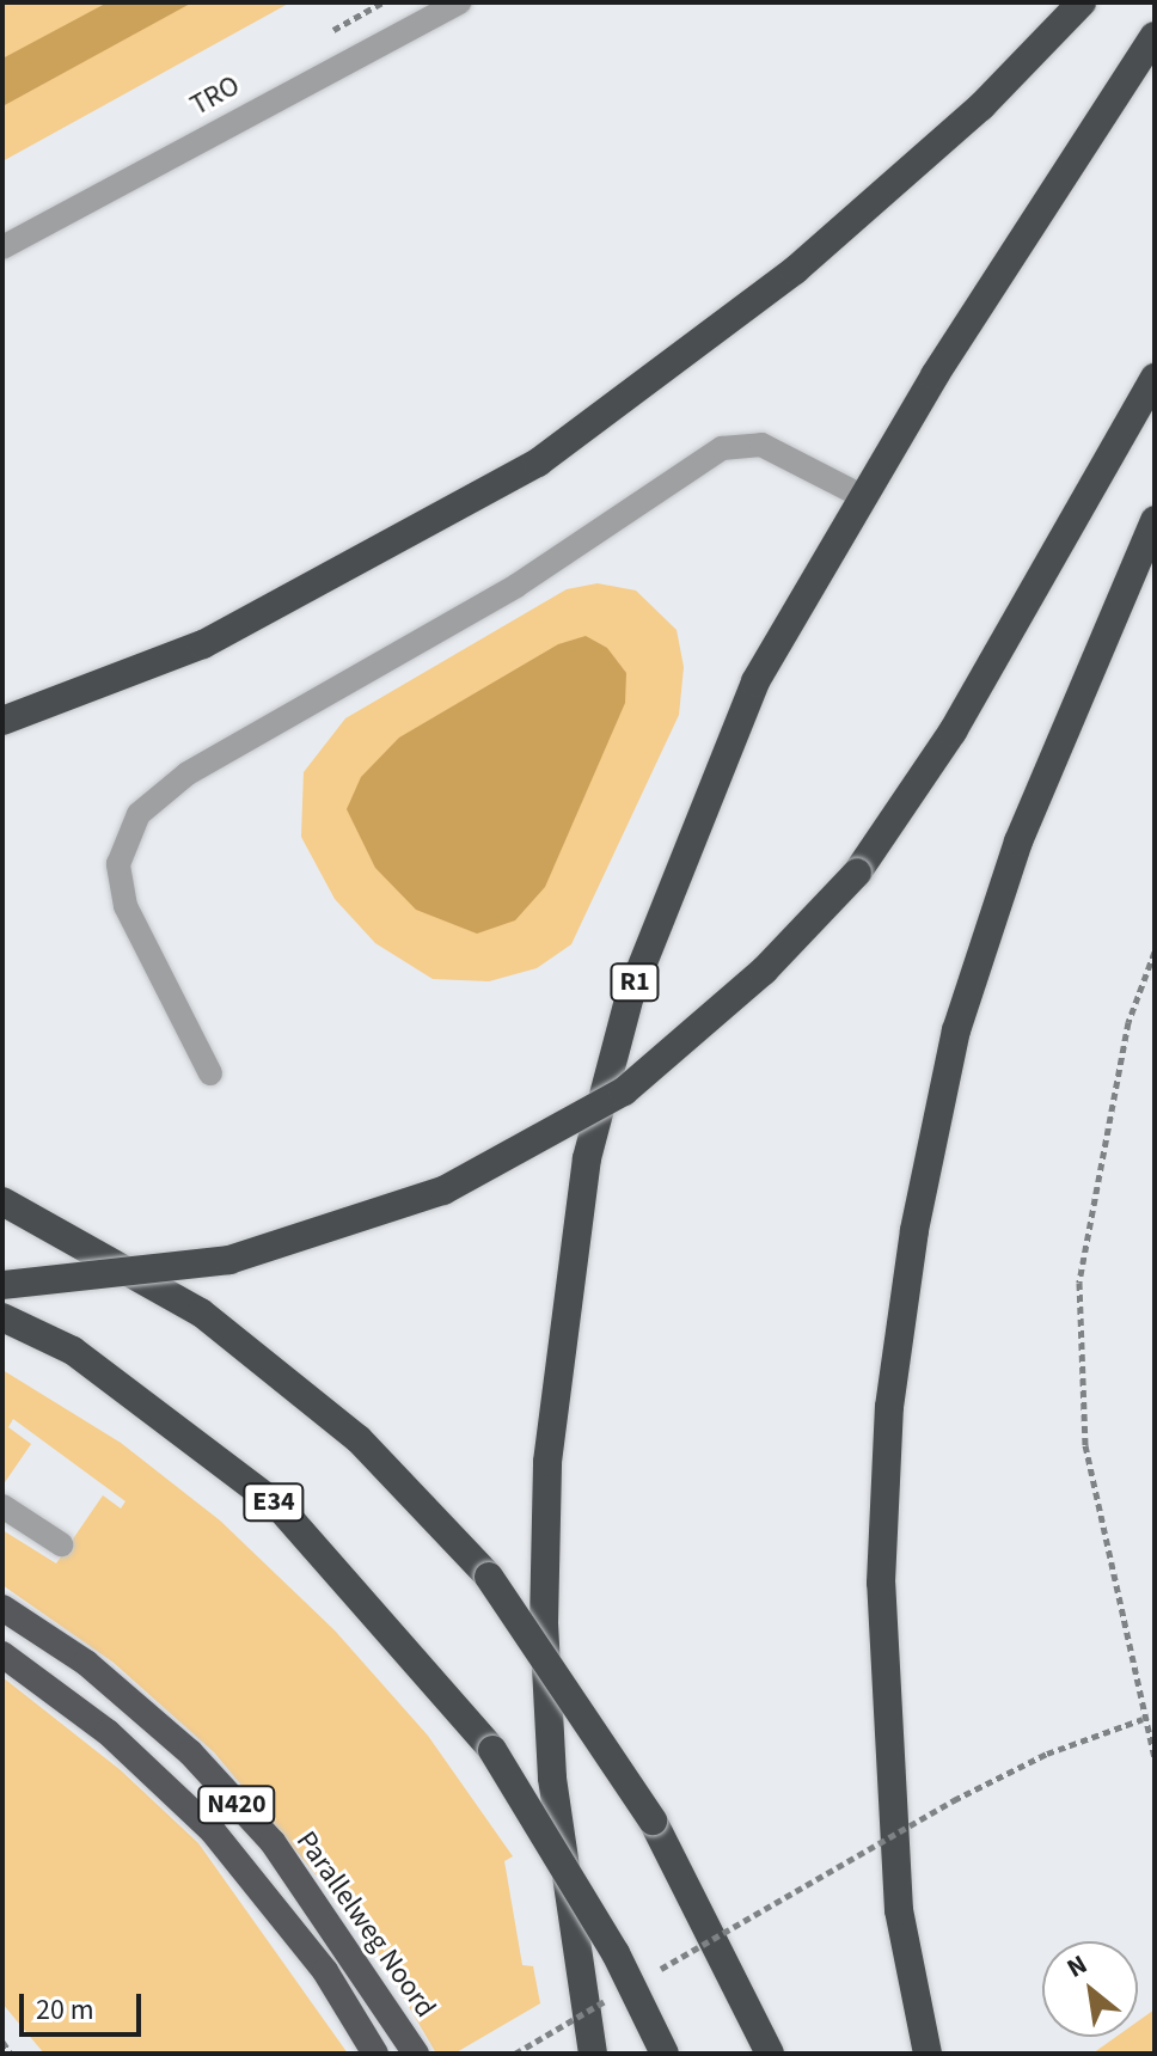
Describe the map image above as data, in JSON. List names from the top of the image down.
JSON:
{
  "streets": {
    "highway": [
      "R1",
      "E34",
      "N420",
      "Parallelweg Noord"
    ],
    "lane": ["TRO"]
  },
  "scale_bar": "20 m",
  "north": "top left"
}
